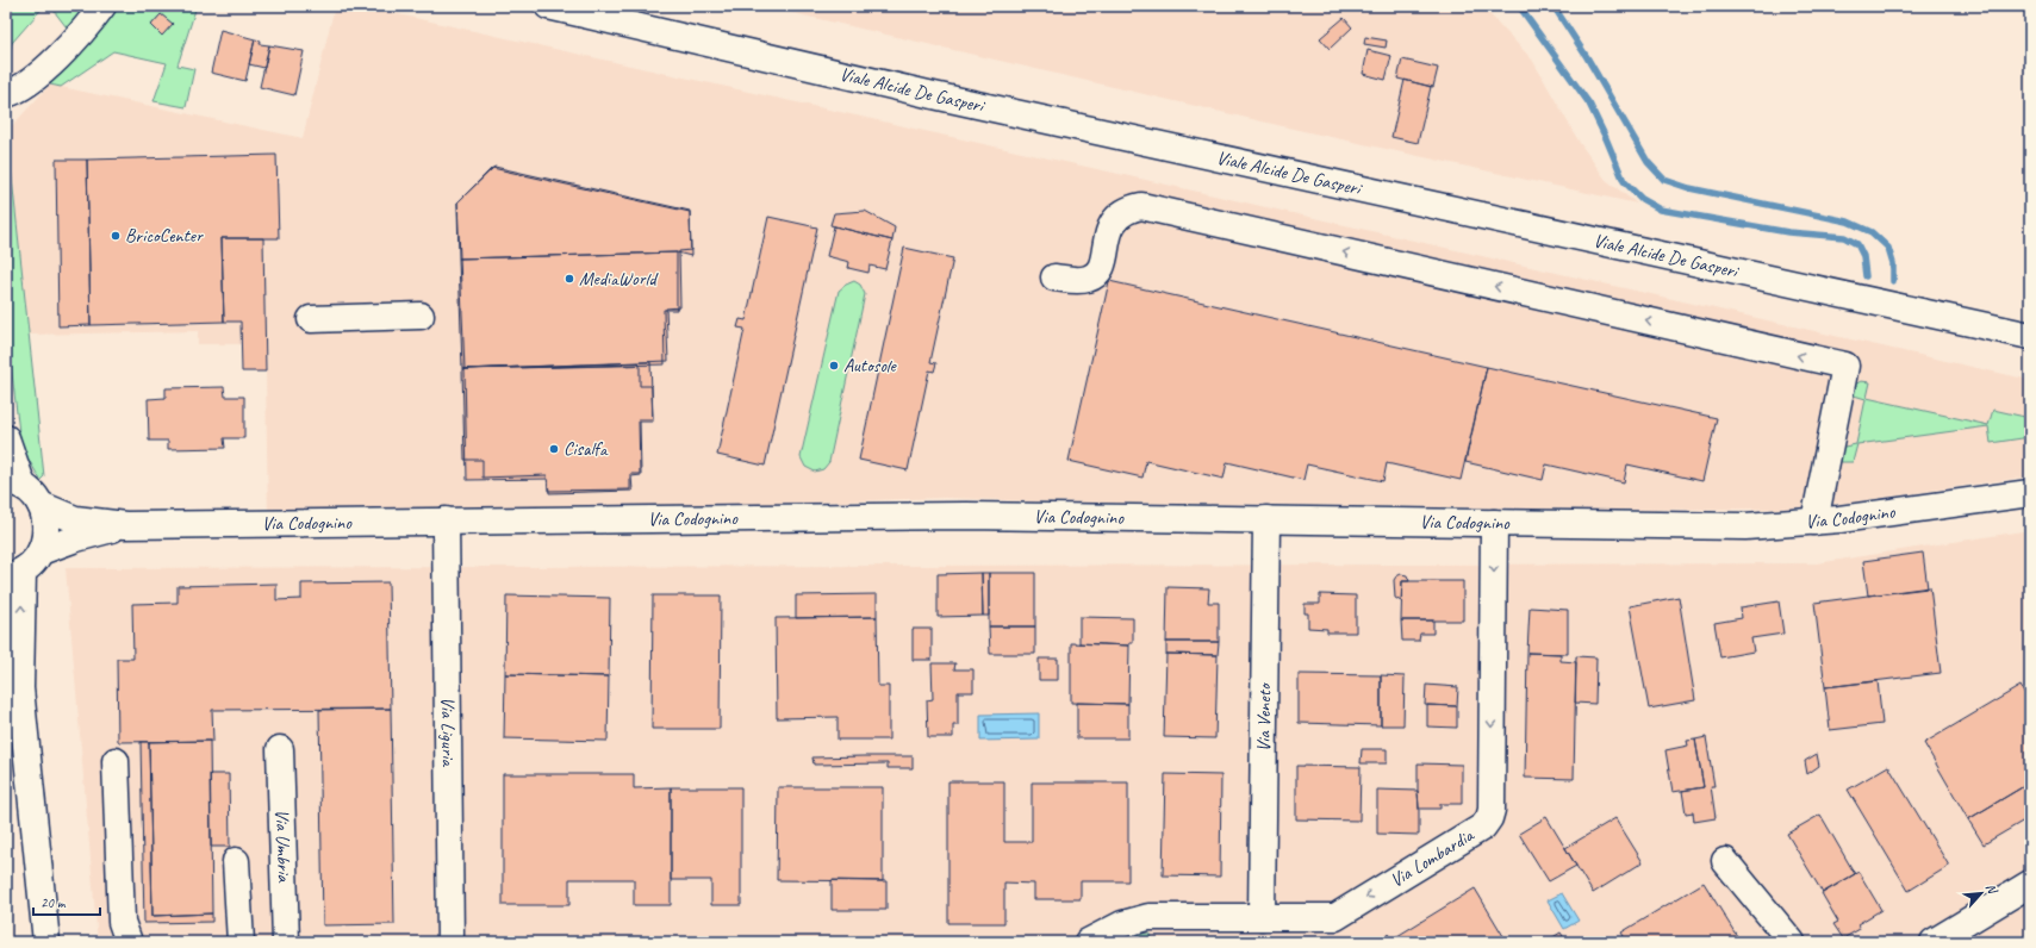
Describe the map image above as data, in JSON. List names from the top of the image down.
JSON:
{
  "streets": {
    "street": [
      "Viale Alcide De Gasperi",
      "Via Codognino",
      "Via Veneto",
      "Via Liguria",
      "Via Umbria",
      "Via Lombardia"
    ]
  },
  "crossings": [
    ["Via Codognino", "Via Veneto"],
    ["Via Codognino", "Via Liguria"],
    ["Via Codognino", "Via Lombardia"],
    ["Via Veneto", "Via Lombardia"]
  ],
  "one_way": ["Via Lombardia"],
  "places": [
    "BricoCenter",
    "MediaWorld",
    "Autosole",
    "Cisalfa"
  ],
  "scale_bar": "20 m",
  "north": "top right"
}
